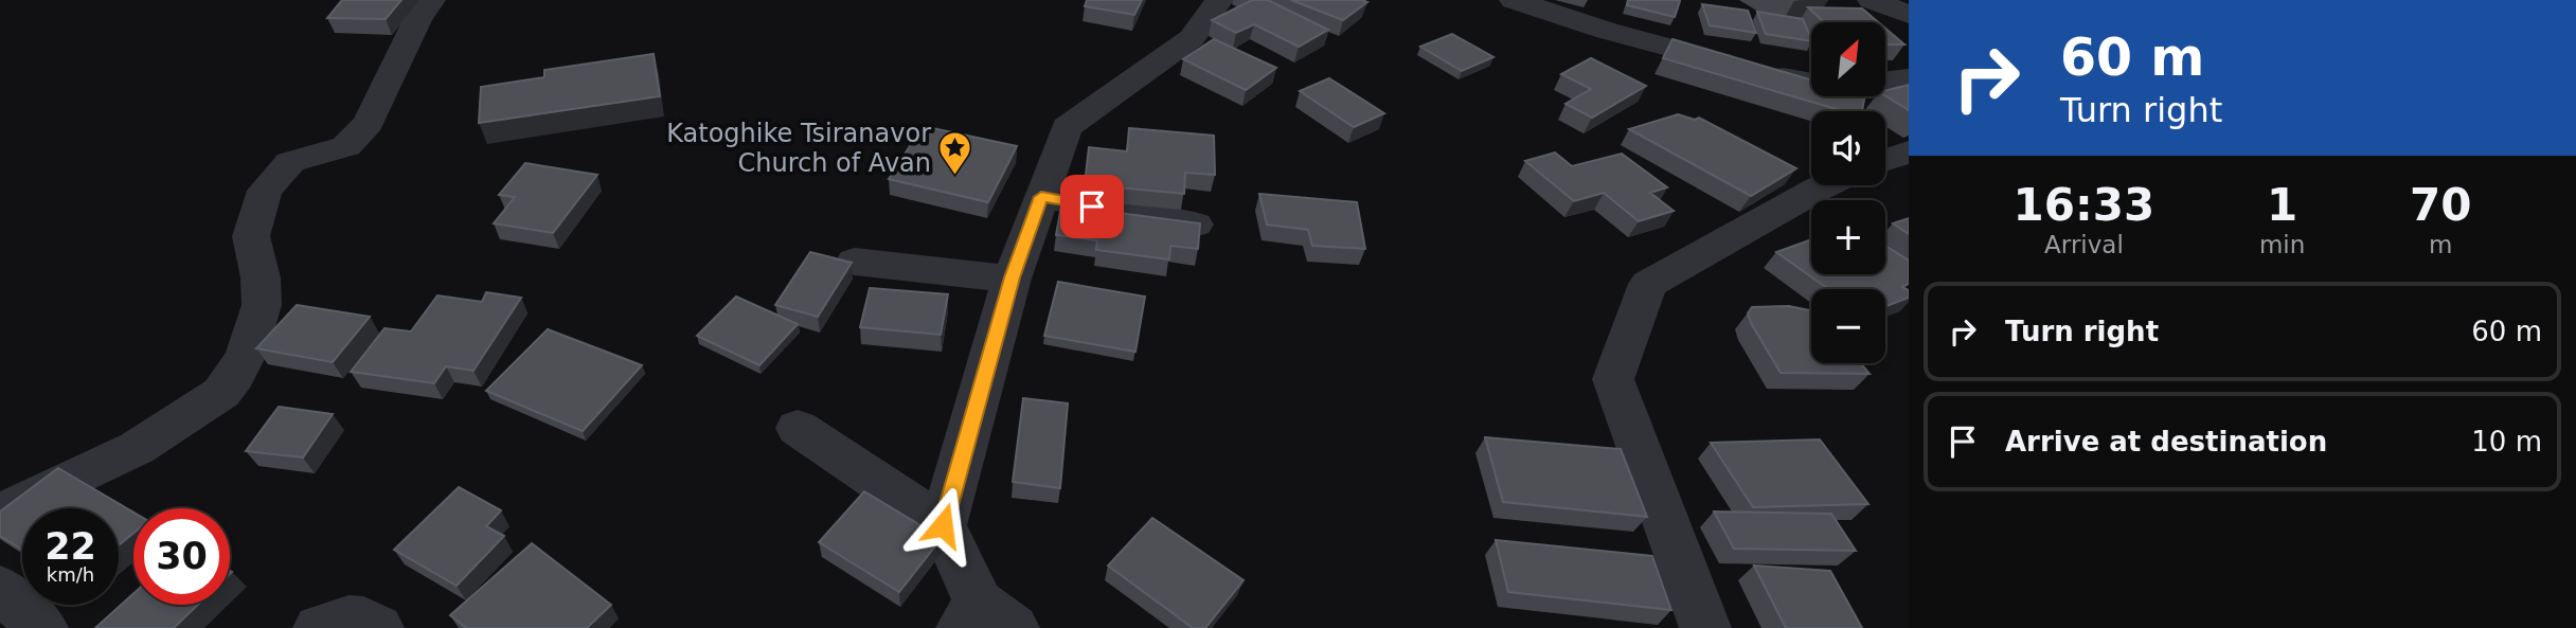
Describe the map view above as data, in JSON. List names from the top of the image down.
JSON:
{
  "places": {
    "place": ["Katoghike Tsiranavor Church of Avan"]
  },
  "north": "top right",
  "page": {
    "turn": ["60 m", "Turn right"],
    "map_buttons": ["+", "−"],
    "eta": [
      "16:33",
      "Arrival",
      "1",
      "min",
      "70",
      "m"
    ],
    "list": [
      {
        "name": "Turn right",
        "value": "60 m"
      },
      {
        "name": "Arrive at destination",
        "value": "10 m"
      }
    ],
    "speed": "22 km/h",
    "limit": "30"
  }
}
